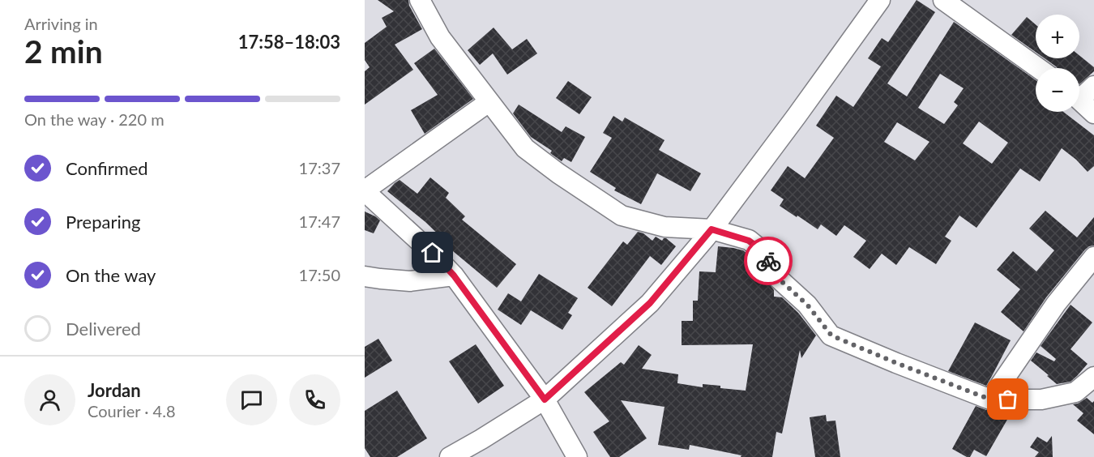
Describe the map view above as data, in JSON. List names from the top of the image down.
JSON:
{
  "page": {
    "heading": ["2 min", "Arriving in", "17:58–18:03"],
    "panel": ["Jordan", "Courier · 4.8"],
    "map_buttons": ["+", "−"],
    "bar": "On the way · 220 m",
    "list": [
      ["Confirmed", "17:37"],
      ["Preparing", "17:47"],
      ["On the way", "17:50"],
      "Delivered"
    ]
  }
}
